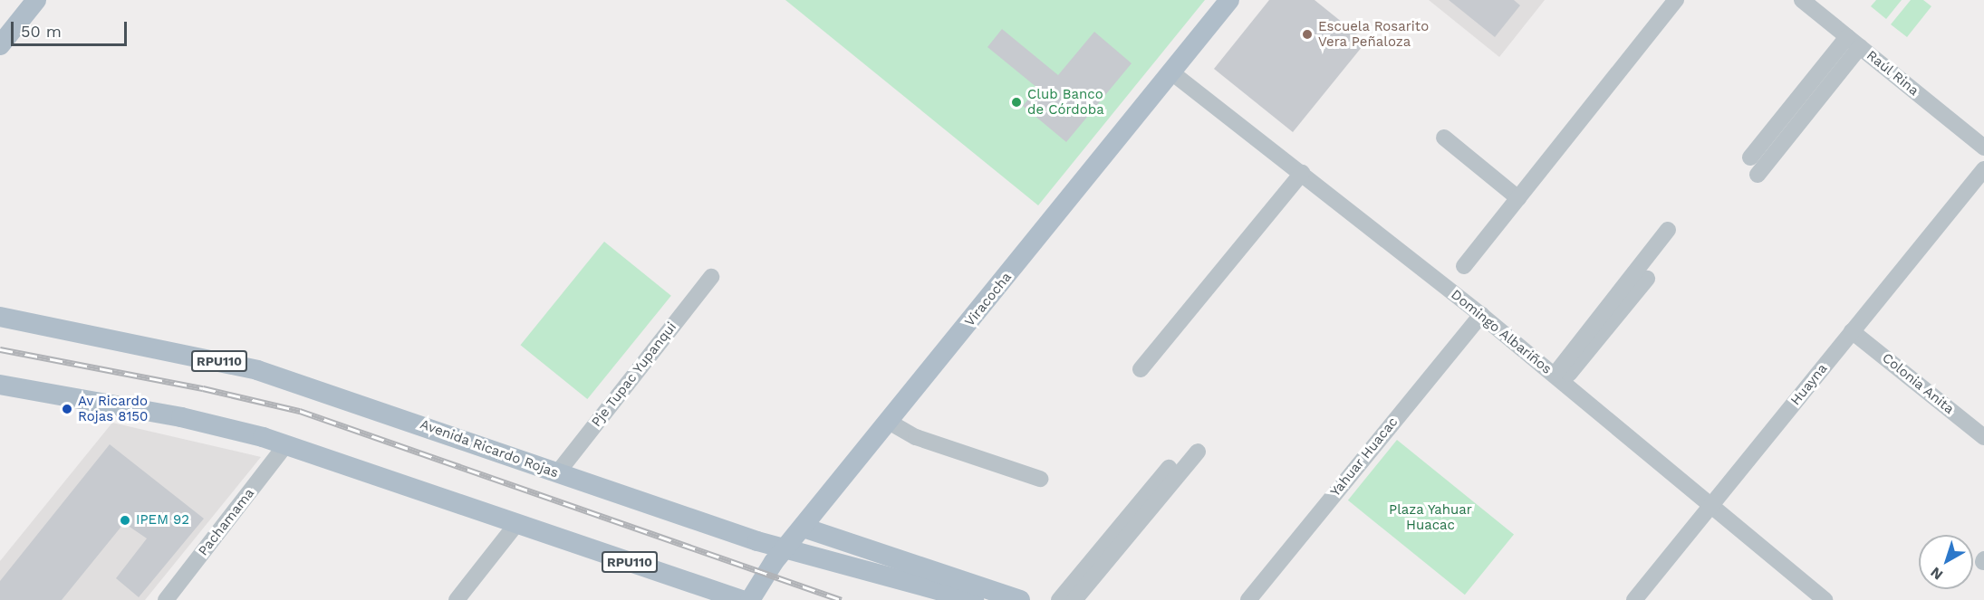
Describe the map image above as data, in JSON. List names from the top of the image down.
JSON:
{
  "streets": {
    "main road": ["Viracocha", "RPU110", "Avenida Ricardo Rojas"],
    "street": [
      "Raúl Rina",
      "Domingo Albariños",
      "Pje Tupac Yupanqui",
      "Colonia Anita",
      "Huayna",
      "Yahuar Huacac",
      "Pachamama"
    ]
  },
  "crossings": [
    ["Viracocha", "Domingo Albariños"],
    ["Viracocha", "Avenida Ricardo Rojas"],
    ["Domingo Albariños", "Huayna"],
    ["Domingo Albariños", "Yahuar Huacac"],
    ["RPU110", "Pachamama"],
    ["Pje Tupac Yupanqui", "Avenida Ricardo Rojas"],
    ["Colonia Anita", "Huayna"]
  ],
  "parks": ["Plaza Yahuar Huacac"],
  "places": [
    "Escuela Rosarito Vera Peñaloza",
    "Club Banco de Córdoba",
    "Av Ricardo Rojas 8150",
    "IPEM 92"
  ],
  "scale_bar": "50 m",
  "north": "bottom left"
}
